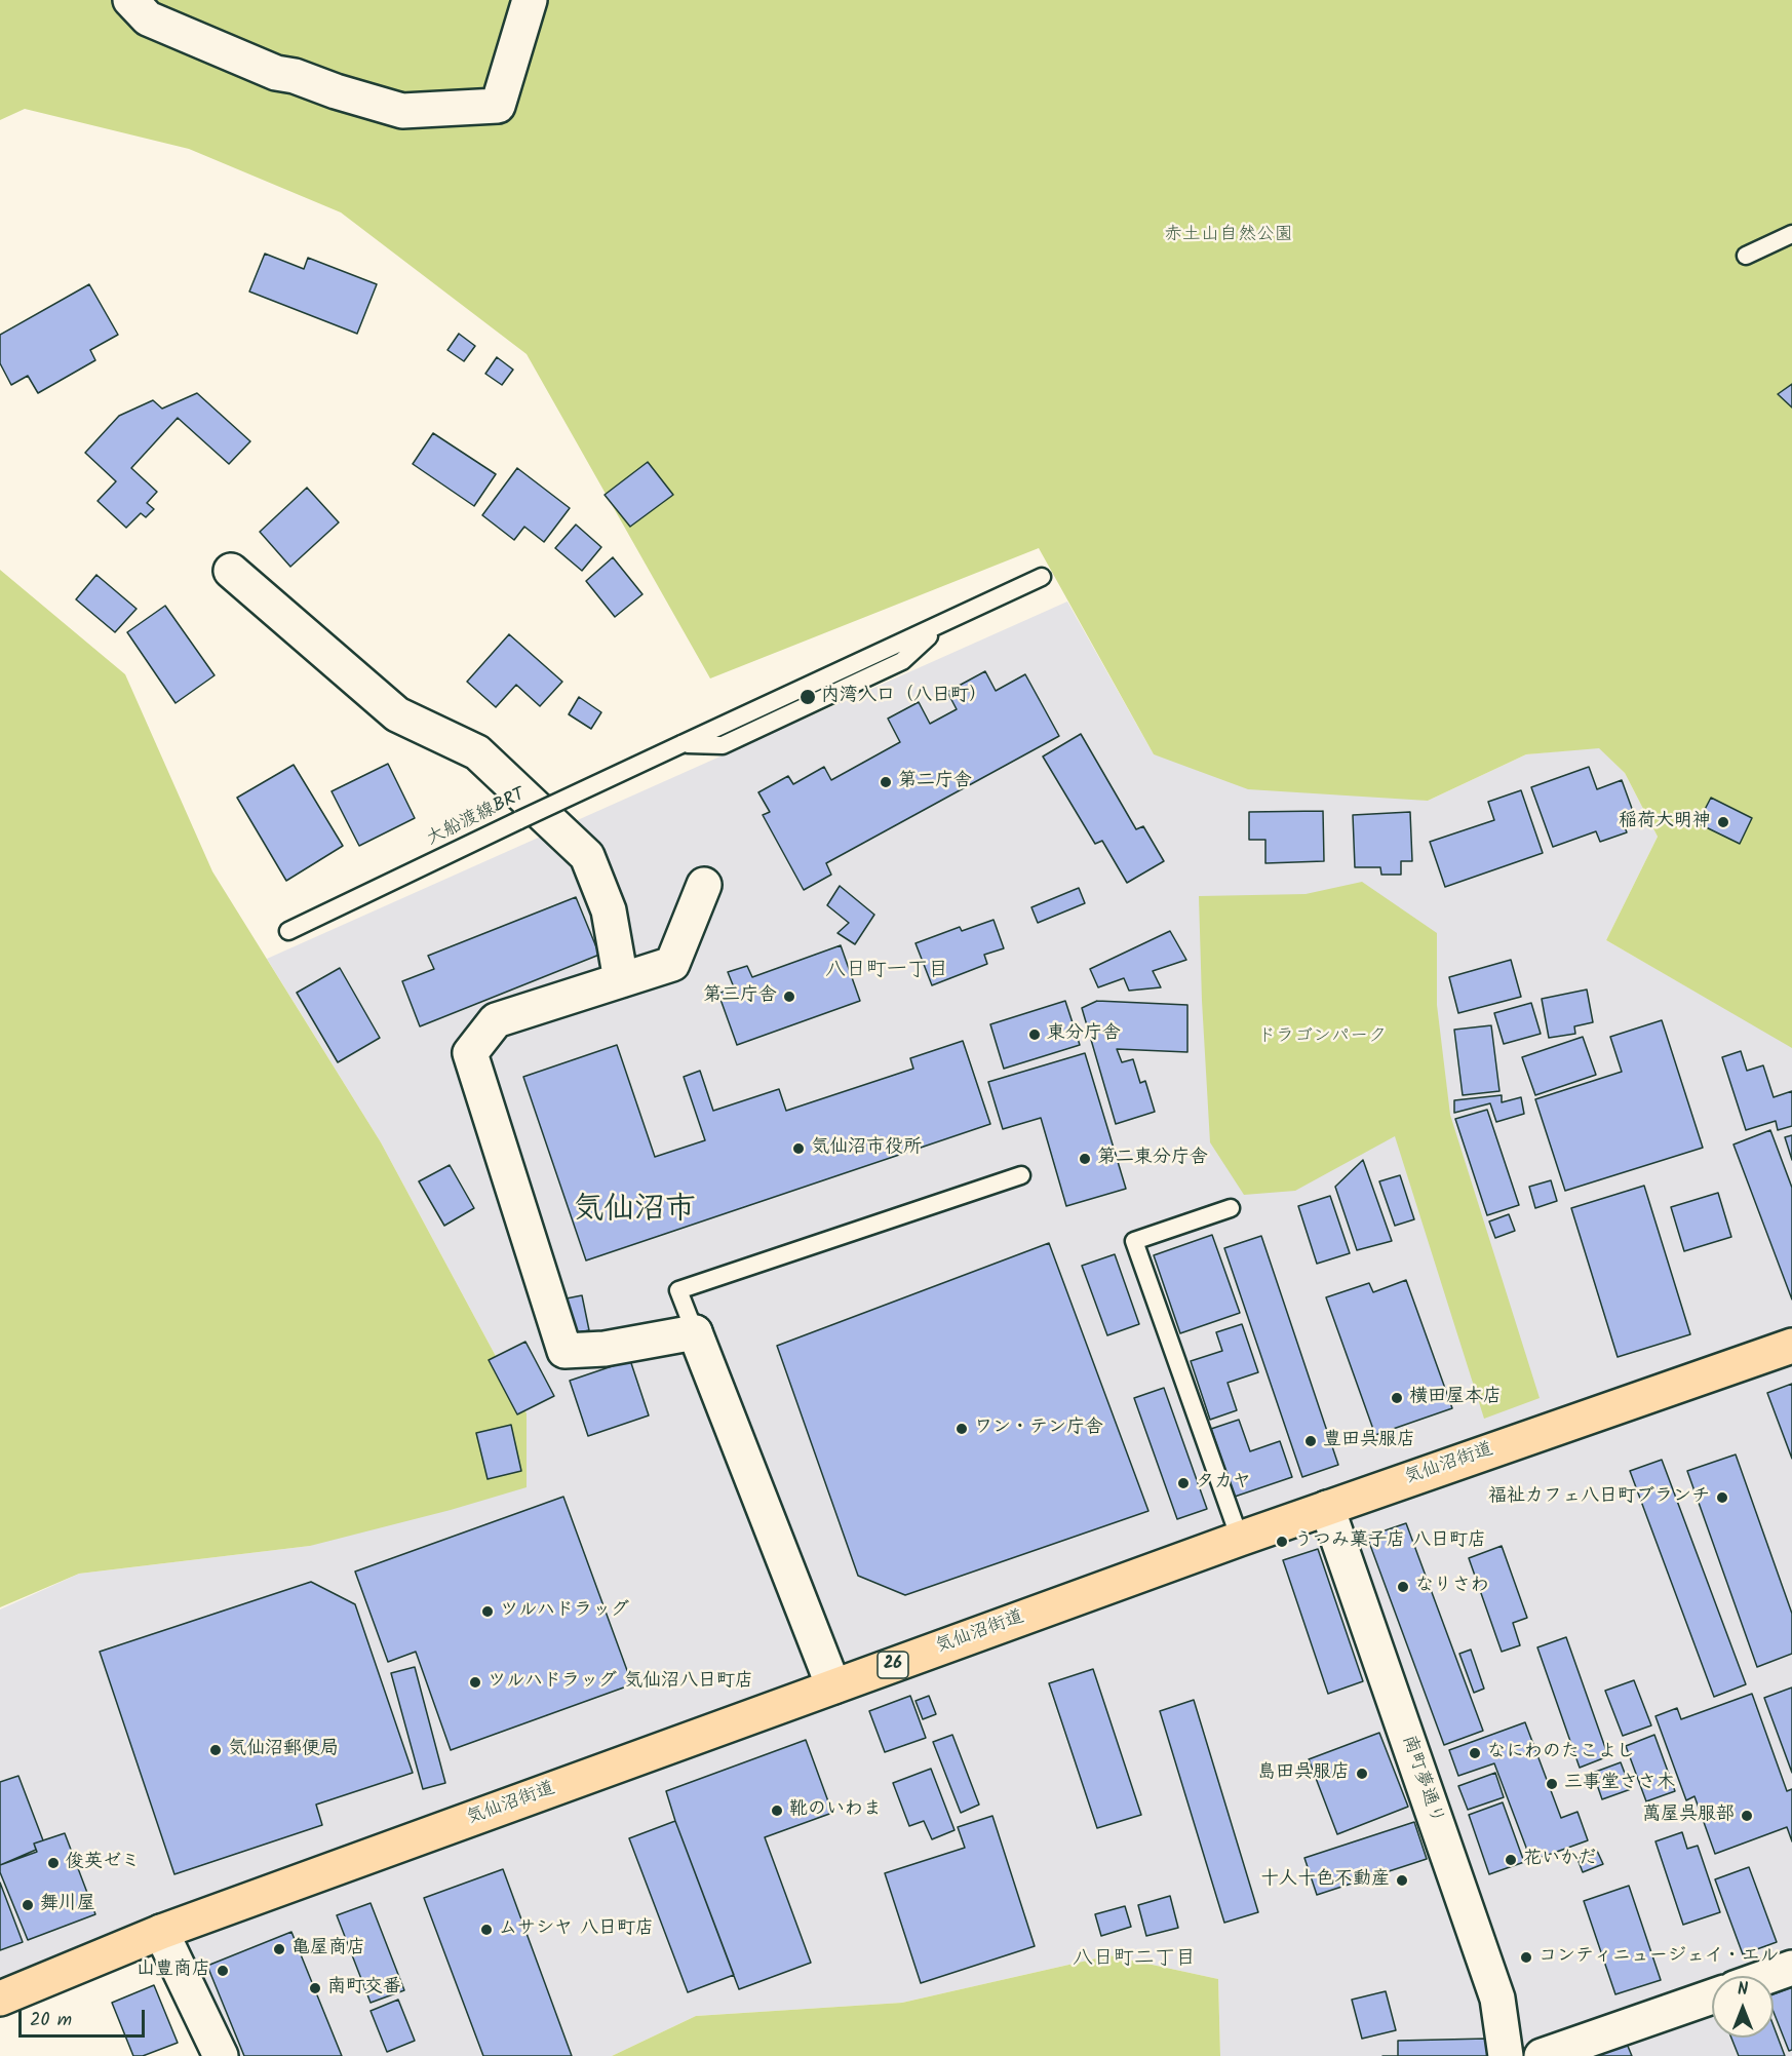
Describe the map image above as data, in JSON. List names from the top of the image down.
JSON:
{
  "streets": {
    "main road": ["気仙沼街道", "26"],
    "street": ["南町夢通り"],
    "lane": ["大船渡線BRT"]
  },
  "crossings": [
    ["気仙沼街道", "南町夢通り"]
  ],
  "districts": ["八日町一丁目", "気仙沼市", "八日町二丁目"],
  "parks": ["赤土山自然公園", "ドラゴンパーク"],
  "places": [
    "内湾入口（八日町）",
    "第二庁舎",
    "稲荷大明神",
    "第三庁舎",
    "東分庁舎",
    "気仙沼市役所",
    "第二東分庁舎",
    "横田屋本店",
    "ワン・テン庁舎",
    "豊田呉服店",
    "タカヤ",
    "福祉カフェ八日町ブランチ",
    "うつみ菓子店 八日町店",
    "なりさわ",
    "ツルハドラッグ",
    "ツルハドラッグ 気仙沼八日町店",
    "気仙沼郵便局",
    "なにわのたこよし",
    "島田呉服店",
    "三事堂ささ木",
    "靴のいわま",
    "萬屋呉服部",
    "花いかだ",
    "俊英ゼミ",
    "十人十色不動産",
    "舞川屋",
    "ムサシヤ 八日町店",
    "亀屋商店",
    "コンティニュージェイ・エル",
    "山豊商店",
    "南町交番"
  ],
  "scale_bar": "20 m",
  "north": "top"
}
